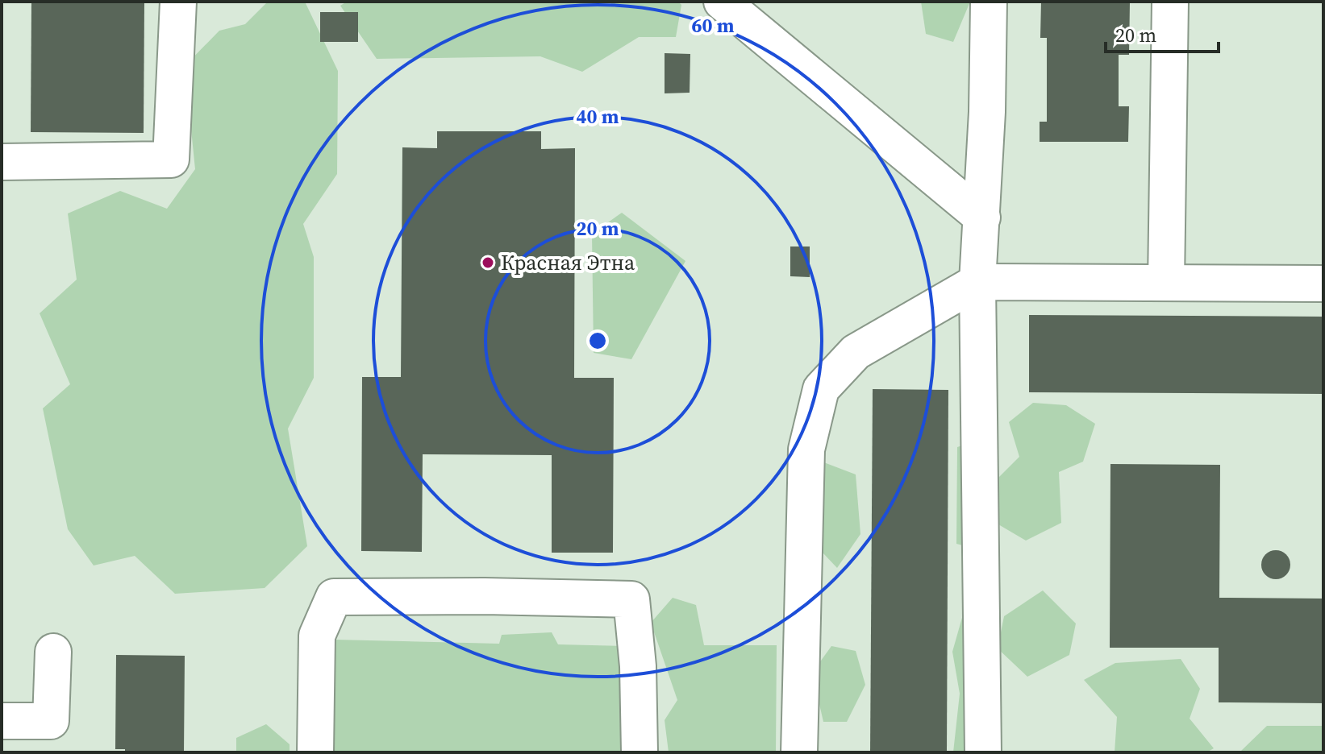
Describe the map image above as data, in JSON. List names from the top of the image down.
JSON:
{
  "places": ["Красная Этна"],
  "scale_bar": "20 m",
  "rings": ["60 m", "40 m", "20 m"]
}
